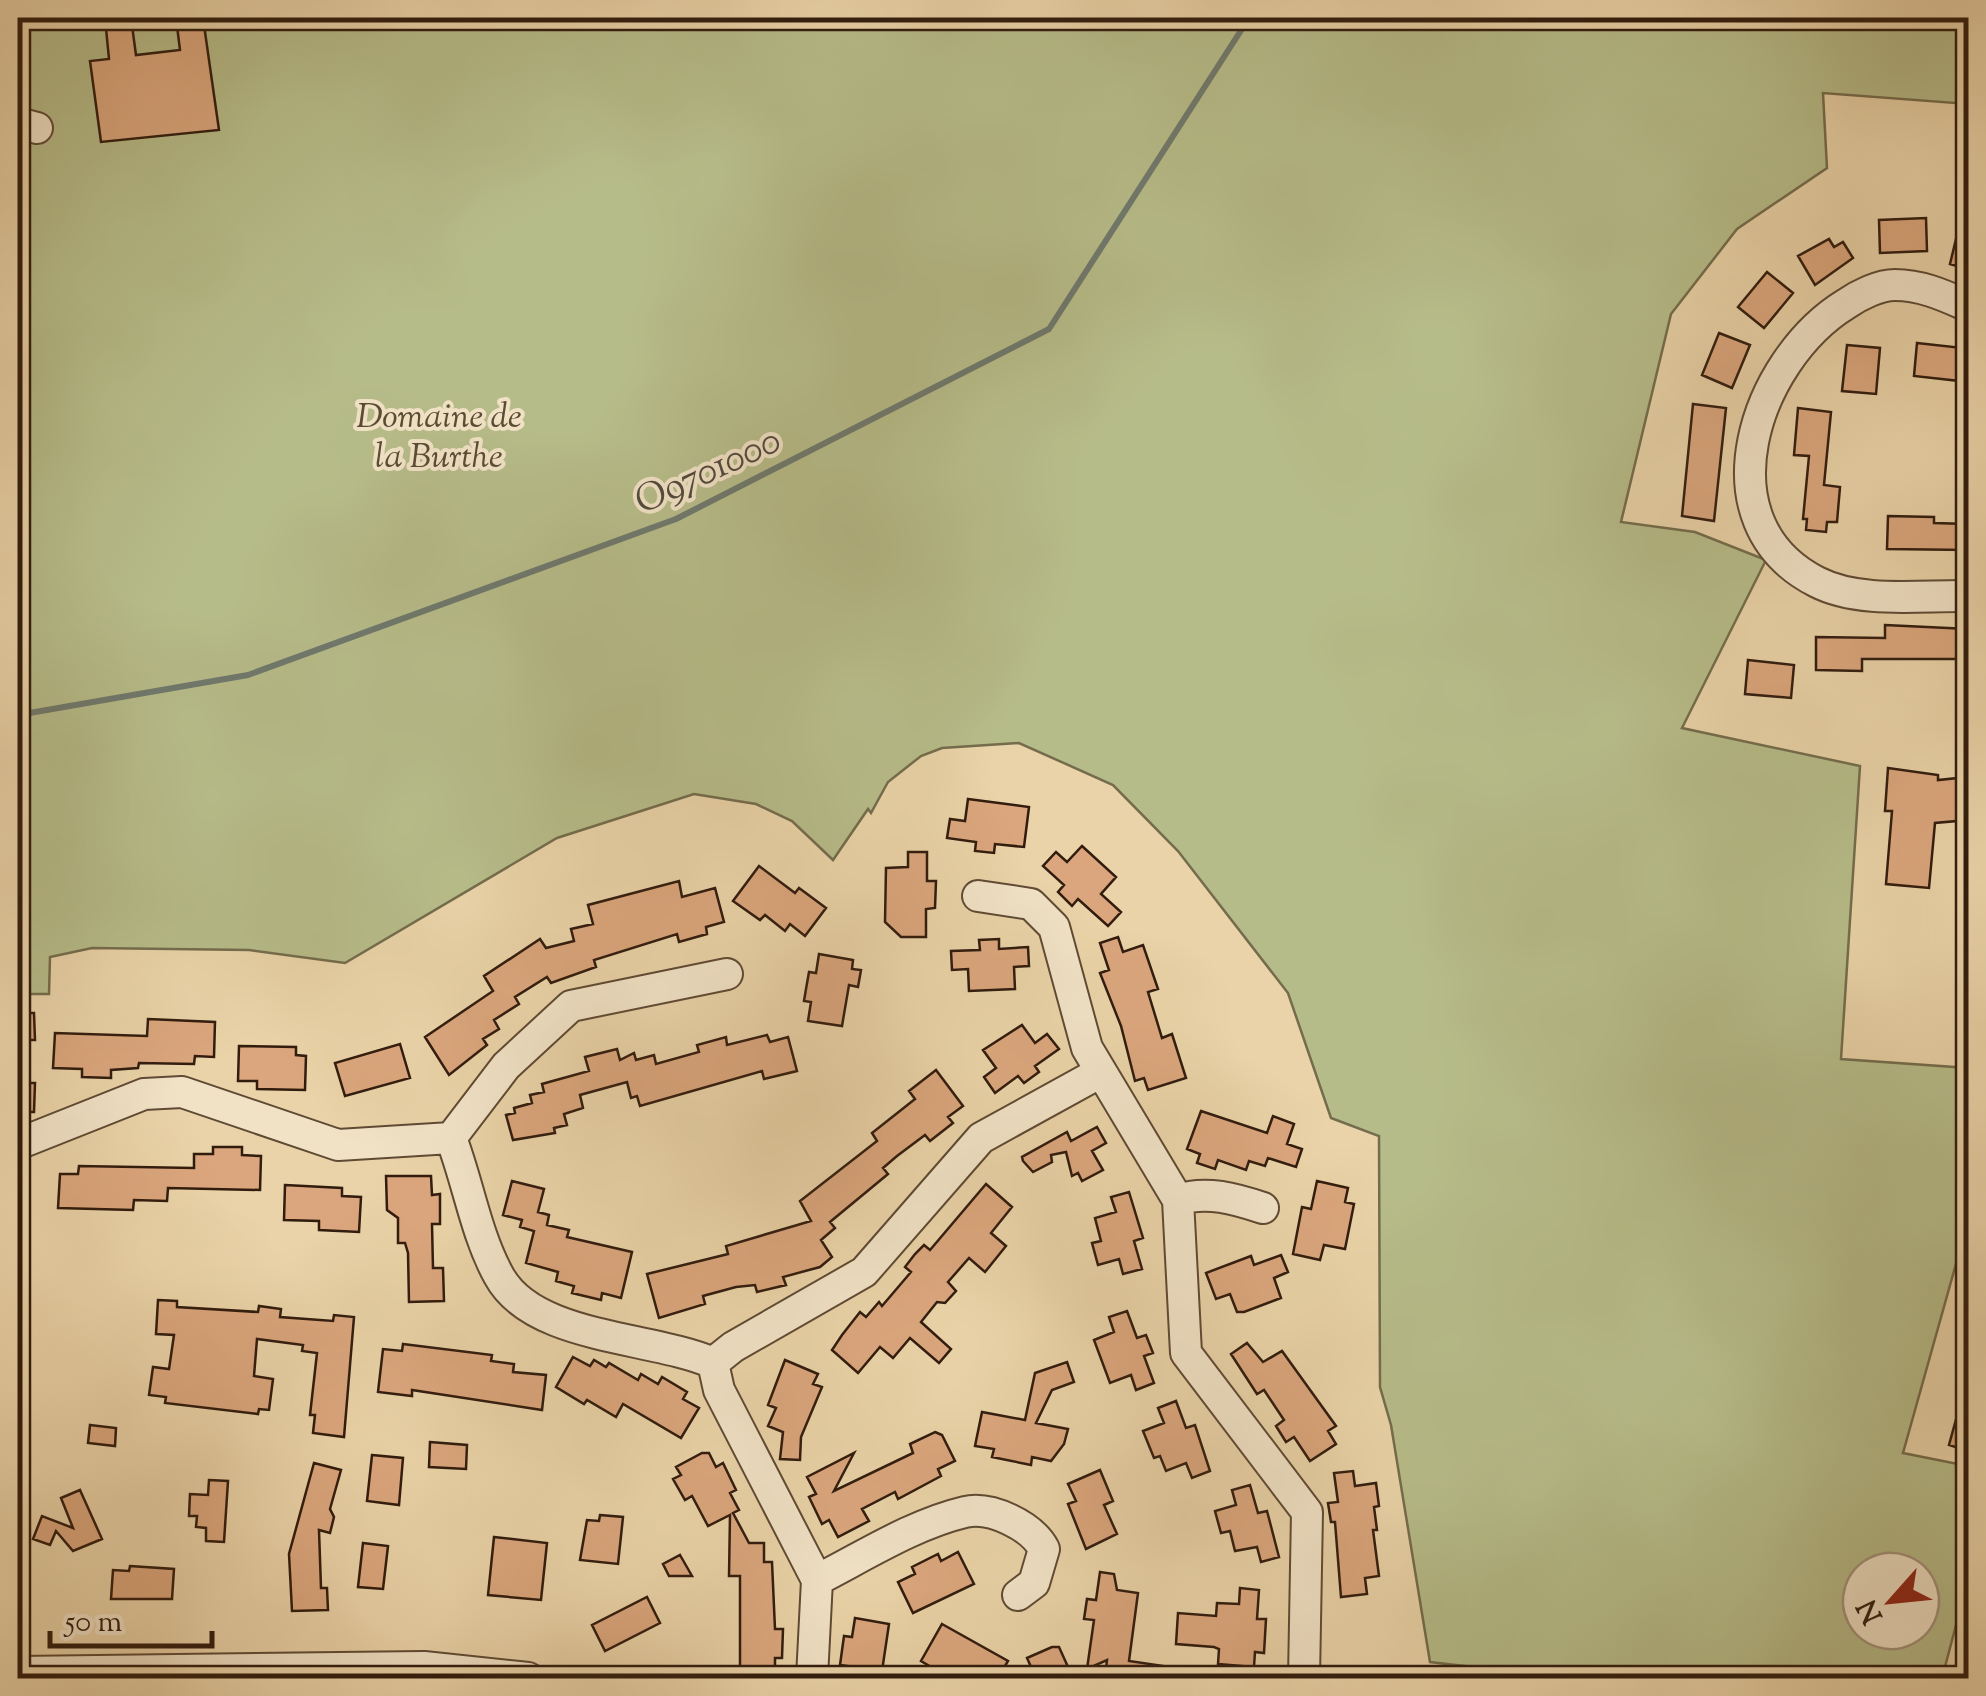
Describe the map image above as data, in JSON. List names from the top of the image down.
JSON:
{
  "water": ["O9701000"],
  "parks": ["Domaine de la Burthe"],
  "scale_bar": "50 m",
  "north": "bottom left"
}
